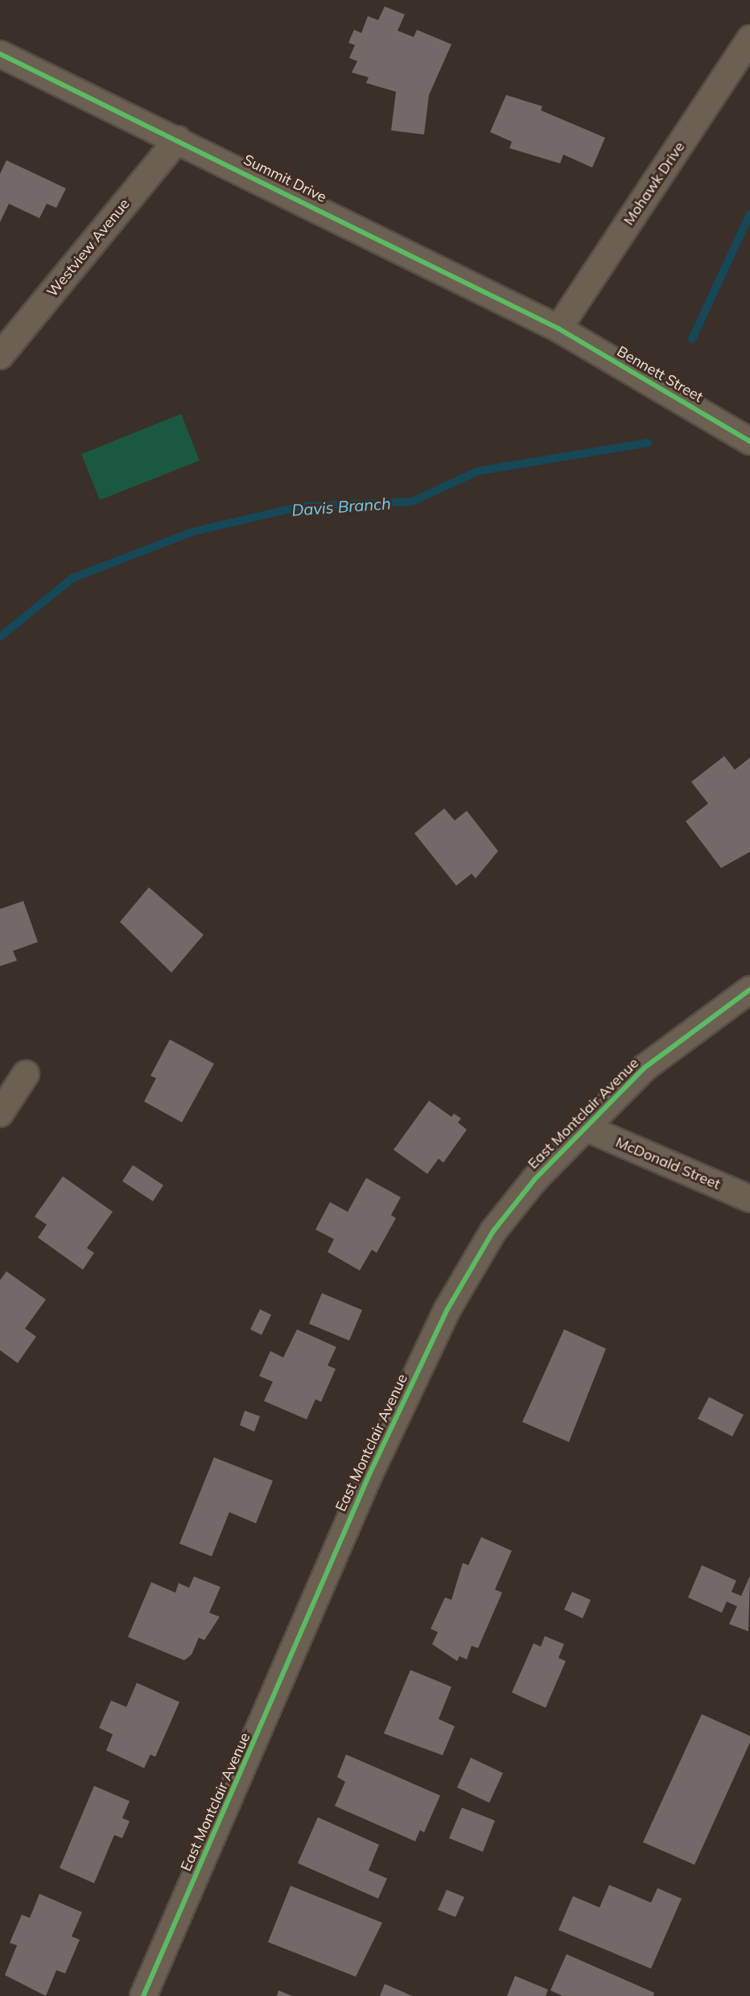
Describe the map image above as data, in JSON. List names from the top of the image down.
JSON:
{
  "streets": {
    "street": [
      "Summit Drive",
      "Mohawk Drive",
      "Westview Avenue",
      "Bennett Street",
      "East Montclair Avenue",
      "McDonald Street"
    ]
  },
  "crossings": [
    ["Summit Drive", "Mohawk Drive"],
    ["Summit Drive", "Westview Avenue"],
    ["Summit Drive", "Bennett Street"],
    ["Mohawk Drive", "Bennett Street"],
    ["East Montclair Avenue", "McDonald Street"]
  ],
  "water": ["Davis Branch"]
}
